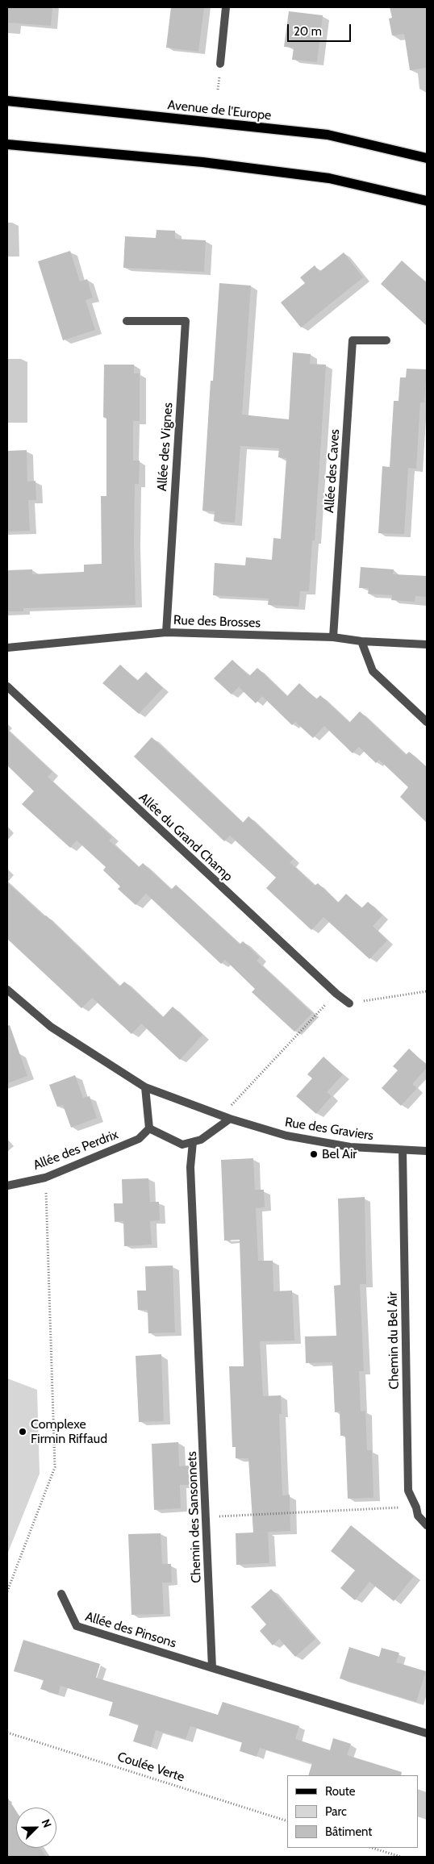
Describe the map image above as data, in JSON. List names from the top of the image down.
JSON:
{
  "streets": {
    "main road": ["Avenue de l'Europe"],
    "street": [
      "Allée des Vignes",
      "Allée des Caves",
      "Rue des Brosses",
      "Allée du Grand Champ",
      "Rue des Graviers",
      "Allée des Perdrix",
      "Chemin du Bel Air",
      "Chemin des Sansonnets",
      "Allée des Pinsons"
    ],
    "path": ["Coulée Verte"]
  },
  "crossings": [
    ["Allée des Vignes", "Rue des Brosses"],
    ["Allée des Caves", "Rue des Brosses"],
    ["Rue des Graviers", "Chemin du Bel Air"],
    ["Chemin des Sansonnets", "Allée des Pinsons"]
  ],
  "places": ["Bel Air", "Complexe Firmin Riffaud"],
  "legend": ["Route", "Parc", "Bâtiment"],
  "scale_bar": "20 m",
  "north": "top right"
}
